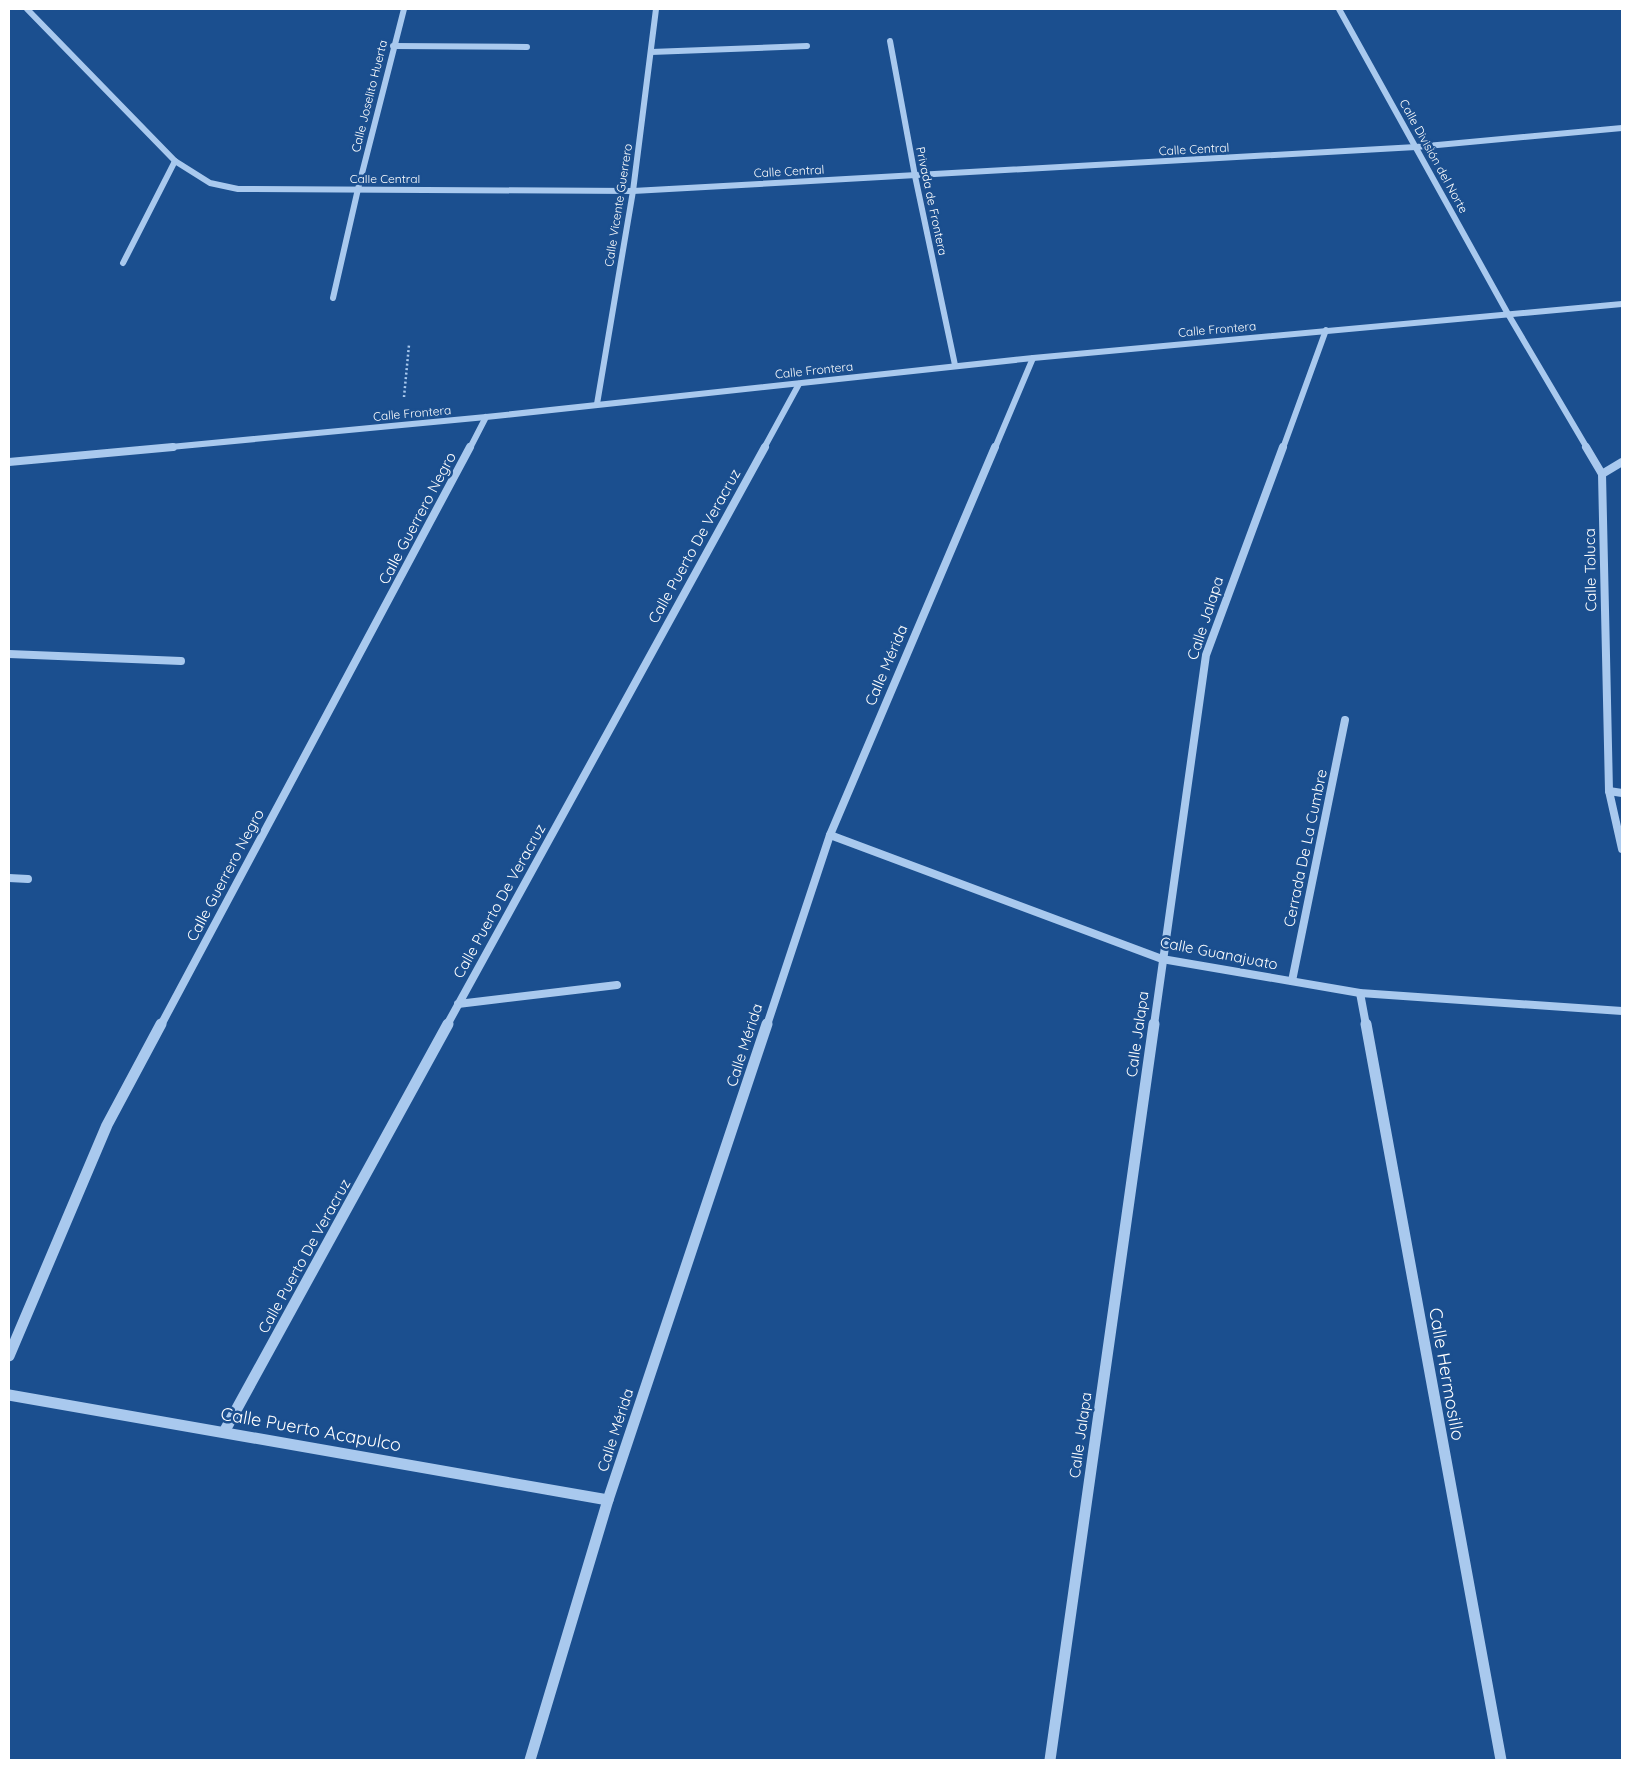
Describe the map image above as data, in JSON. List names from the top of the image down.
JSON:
{
  "streets": {
    "street": [
      "Calle Joselito Huerta",
      "Calle Central",
      "Calle División del Norte",
      "Privada de Frontera",
      "Calle Vicente Guerrero",
      "Calle Frontera",
      "Calle Guerrero Negro",
      "Calle Puerto De Veracruz",
      "Calle Toluca",
      "Calle Jalapa",
      "Calle Mérida",
      "Cerrada De La Cumbre",
      "Calle Guanajuato",
      "Calle Hermosillo",
      "Calle Puerto Acapulco"
    ]
  },
  "crossings": [
    ["Calle Joselito Huerta", "Calle Central"],
    ["Calle Central", "Calle División del Norte"],
    ["Calle Central", "Privada de Frontera"],
    ["Calle Central", "Calle Vicente Guerrero"],
    ["Calle División del Norte", "Calle Frontera"],
    ["Calle División del Norte", "Calle Toluca"],
    ["Privada de Frontera", "Calle Frontera"],
    ["Calle Vicente Guerrero", "Calle Frontera"],
    ["Calle Frontera", "Calle Guerrero Negro"],
    ["Calle Frontera", "Calle Puerto De Veracruz"],
    ["Calle Frontera", "Calle Toluca"],
    ["Calle Frontera", "Calle Jalapa"],
    ["Calle Frontera", "Calle Mérida"],
    ["Calle Puerto De Veracruz", "Calle Puerto Acapulco"],
    ["Calle Jalapa", "Calle Guanajuato"],
    ["Calle Mérida", "Calle Guanajuato"],
    ["Calle Mérida", "Calle Puerto Acapulco"],
    ["Cerrada De La Cumbre", "Calle Guanajuato"],
    ["Calle Guanajuato", "Calle Hermosillo"]
  ]
}
